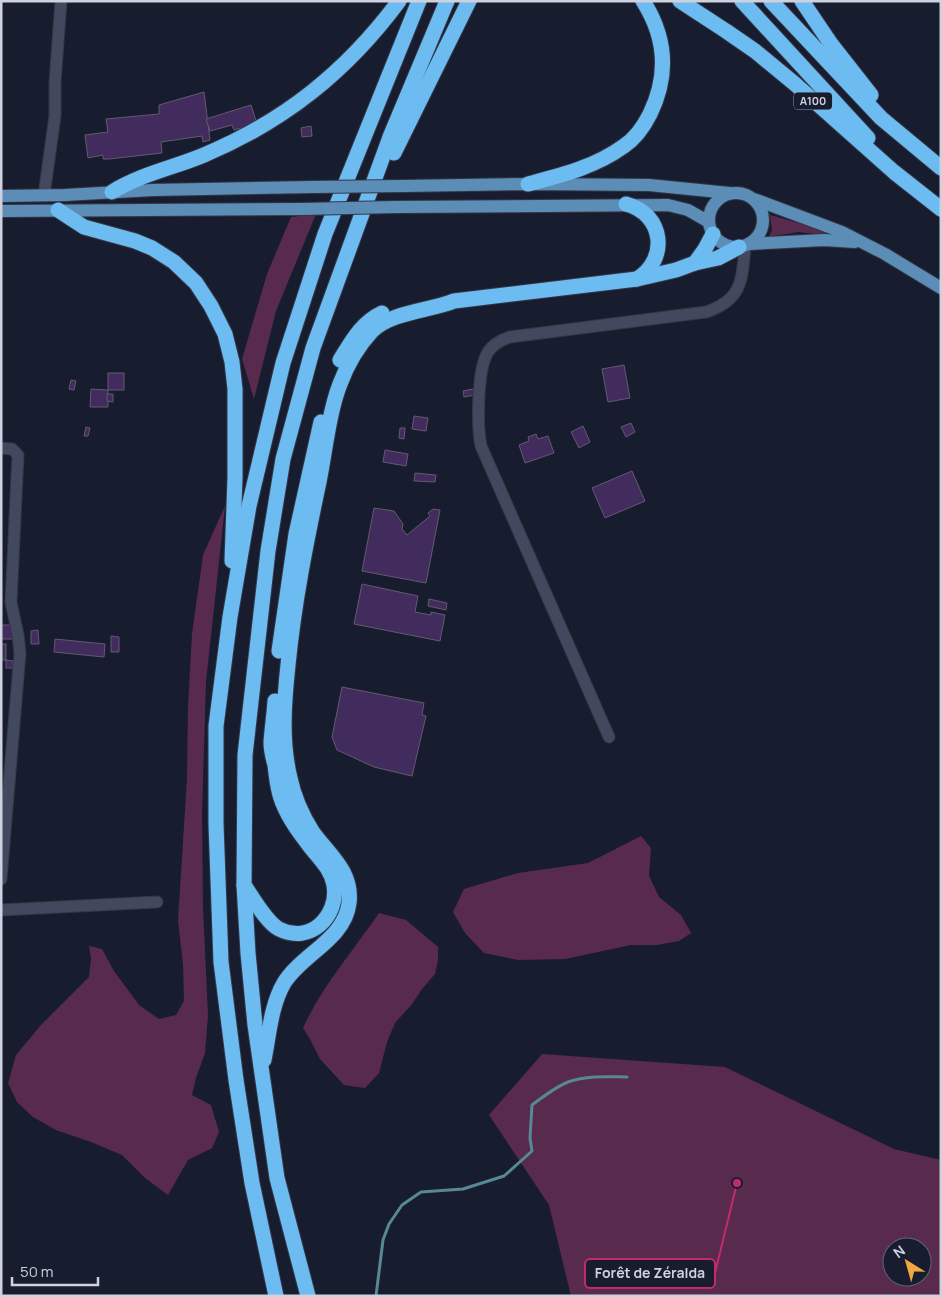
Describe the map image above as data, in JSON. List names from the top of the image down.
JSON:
{
  "streets": {
    "highway": ["A100"]
  },
  "places": ["Forêt de Zéralda"],
  "scale_bar": "50 m",
  "north": "top left"
}
